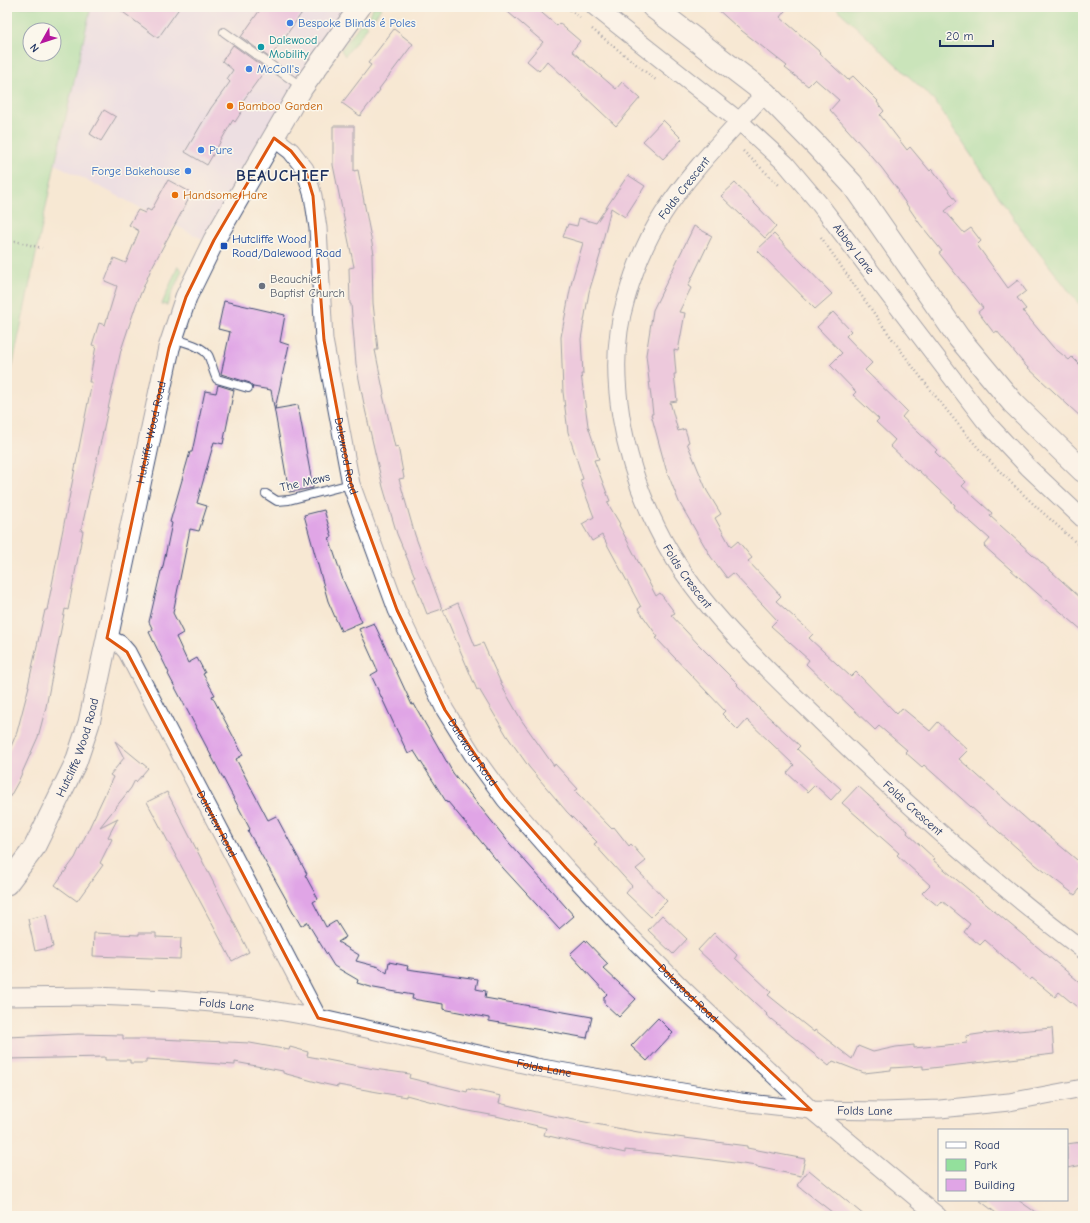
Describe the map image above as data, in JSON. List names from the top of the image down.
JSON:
{
  "streets": {
    "street": [
      "Folds Crescent",
      "Abbey Lane",
      "Hutcliffe Wood Road",
      "Dalewood Road",
      "Daleview Road",
      "Folds Lane"
    ],
    "lane": ["The Mews"]
  },
  "crossings": [
    ["Folds Crescent", "Abbey Lane"],
    ["Hutcliffe Wood Road", "Dalewood Road"],
    ["Hutcliffe Wood Road", "Daleview Road"],
    ["Dalewood Road", "The Mews"],
    ["Dalewood Road", "Folds Lane"],
    ["Daleview Road", "Folds Lane"]
  ],
  "districts": ["BEAUCHIEF"],
  "places": {
    "other": [
      "Bespoke Blinds é Poles",
      "Dalewood Mobility",
      "McColl's",
      "Bamboo Garden",
      "Pure",
      "Forge Bakehouse",
      "Handsome Hare",
      "Beauchief Baptist Church"
    ],
    "transit": ["Hutcliffe Wood Road/Dalewood Road"]
  },
  "legend": ["Road", "Park", "Building"],
  "scale_bar": "20 m",
  "north": "bottom left"
}
